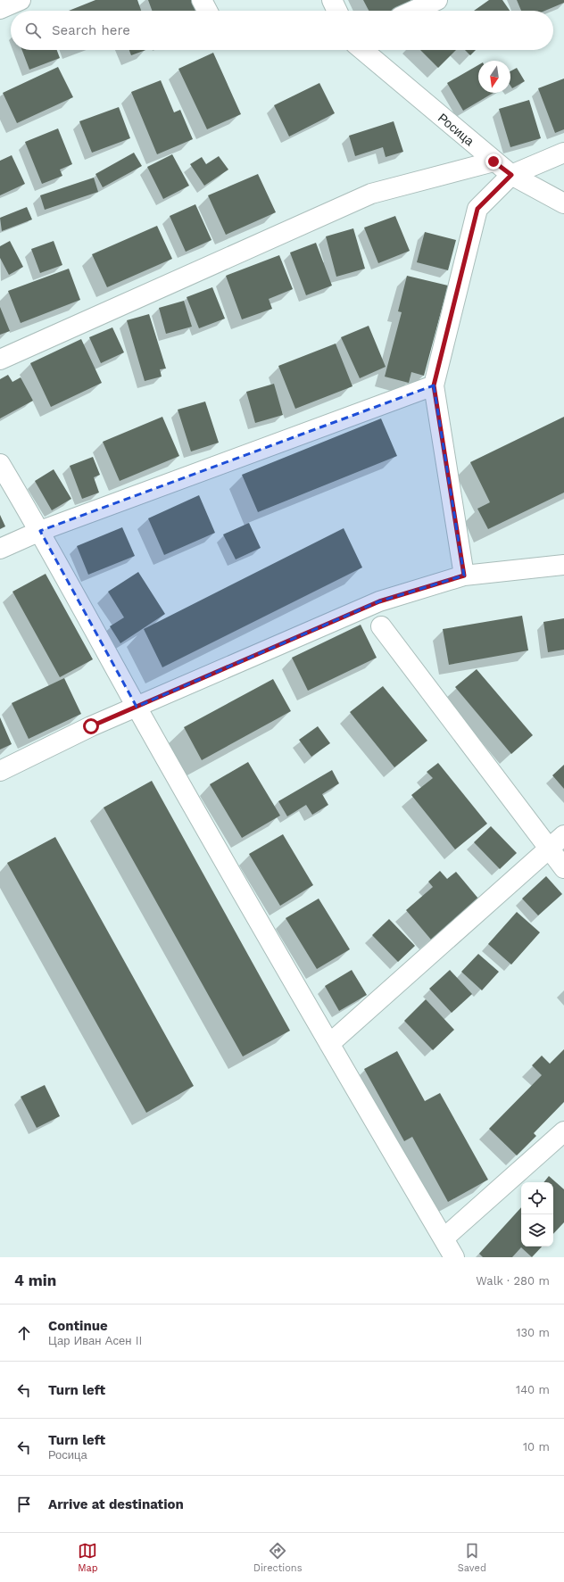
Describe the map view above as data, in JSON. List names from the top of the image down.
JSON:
{
  "streets": {
    "street": ["Росица"]
  },
  "north": "bottom",
  "page": {
    "search": "Search here",
    "heading": ["4 min", "Walk · 280 m"],
    "list": [
      ["Continue", "Цар Иван Асен II", "130 m"],
      ["Turn left", "140 m"],
      ["Turn left", "Росица", "10 m"],
      "Arrive at destination"
    ],
    "nav": ["Map", "Directions", "Saved"]
  }
}
